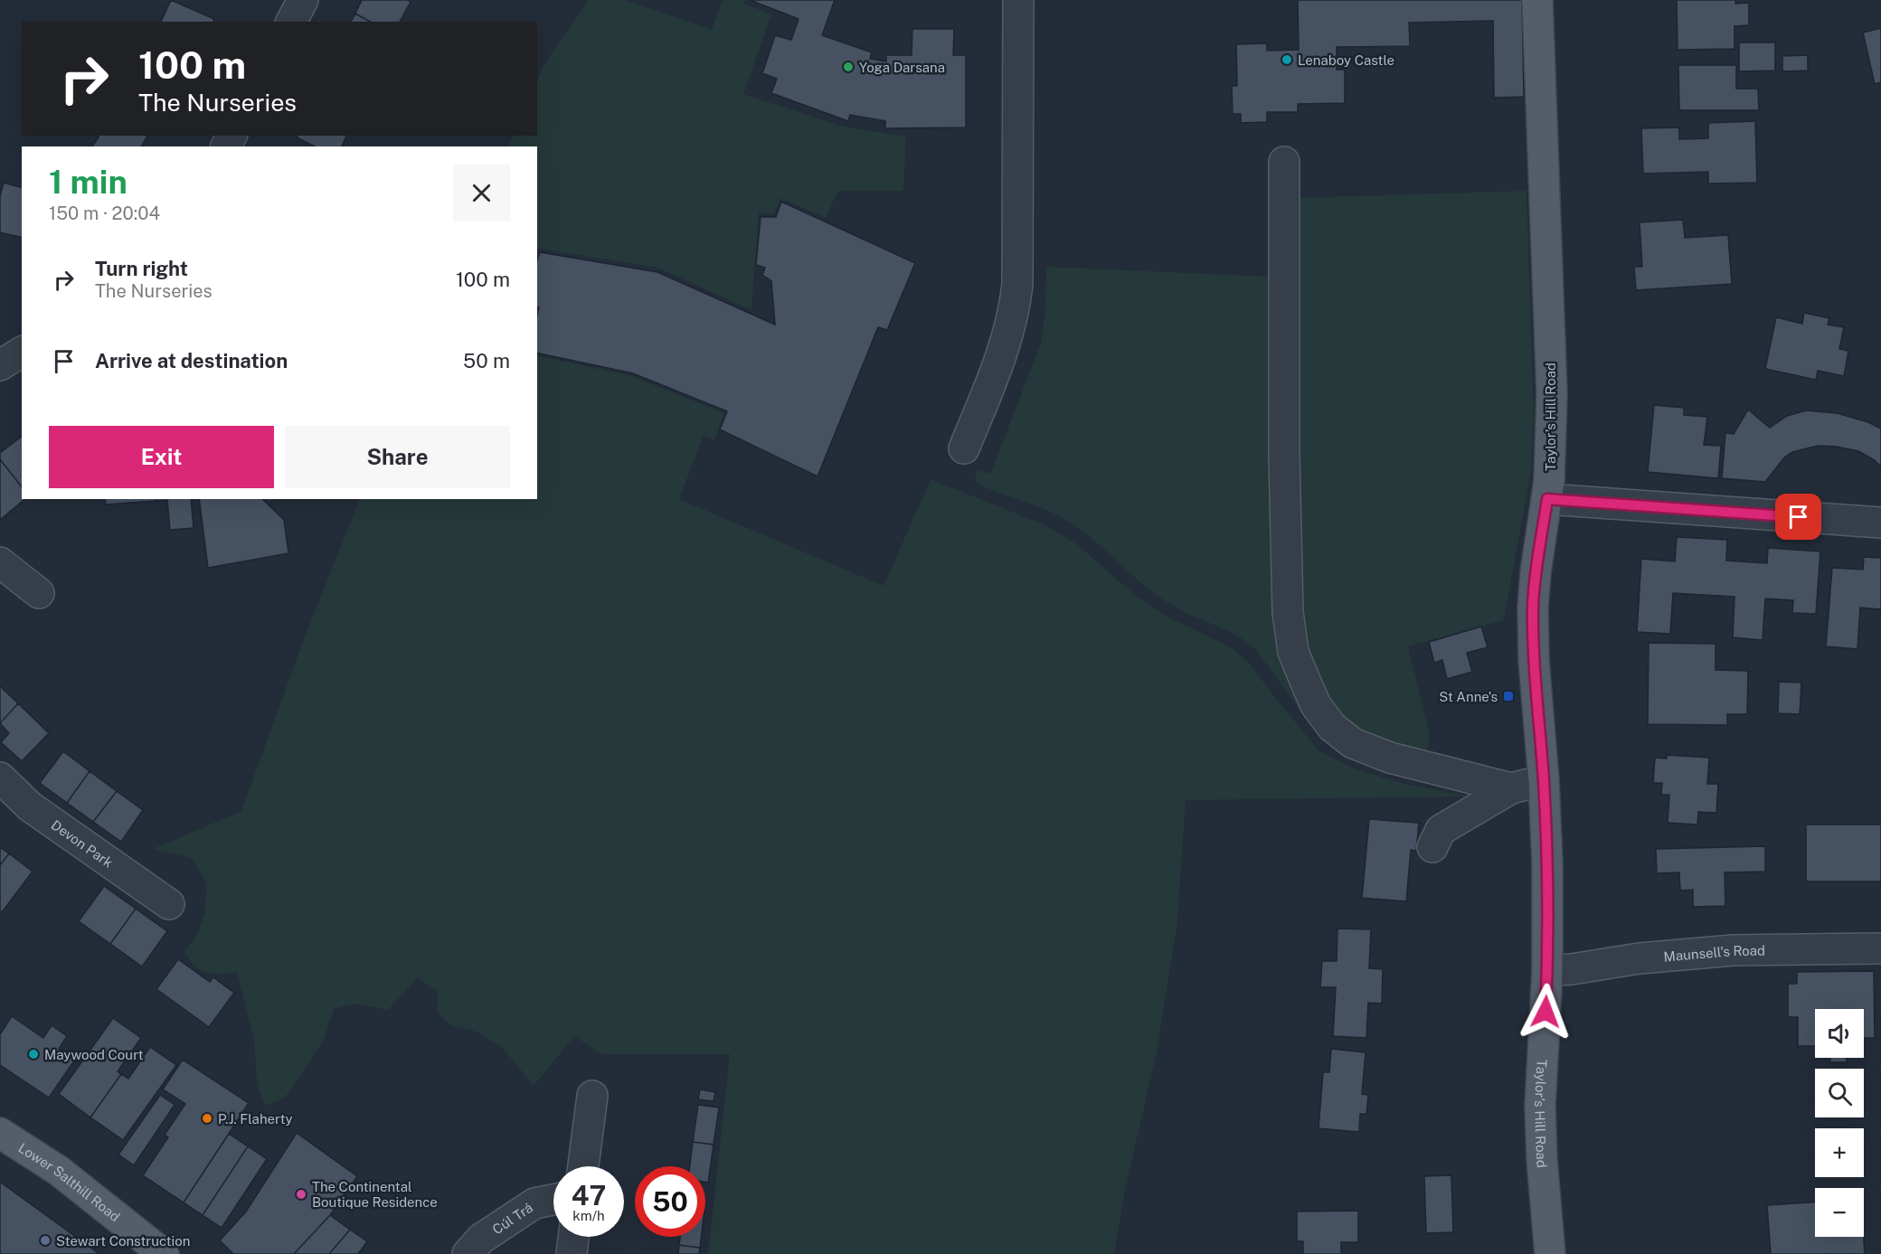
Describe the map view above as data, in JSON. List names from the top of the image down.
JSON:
{
  "streets": {
    "main road": ["Taylor's Hill Road", "Lower Salthill Road"],
    "street": ["Devon Park", "Maunsell's Road", "Cúl Trá"]
  },
  "crossings": [
    ["Taylor's Hill Road", "Maunsell's Road"]
  ],
  "places": {
    "other": [
      "Lenaboy Castle",
      "Yoga Darsana",
      "Maywood Court",
      "P.J. Flaherty",
      "The Continental Boutique Residence",
      "Stewart Construction"
    ],
    "transit": ["St Anne's"]
  },
  "page": {
    "turn": ["100 m", "The Nurseries"],
    "heading": ["1 min", "150 m · 20:04"],
    "list": [
      {
        "name": "Turn right",
        "note": "The Nurseries",
        "value": "100 m"
      },
      {
        "name": "Arrive at destination",
        "value": "50 m"
      }
    ],
    "buttons": ["Exit", "Share"],
    "map_buttons": ["+", "−"],
    "speed": "47 km/h",
    "limit": "50"
  }
}
